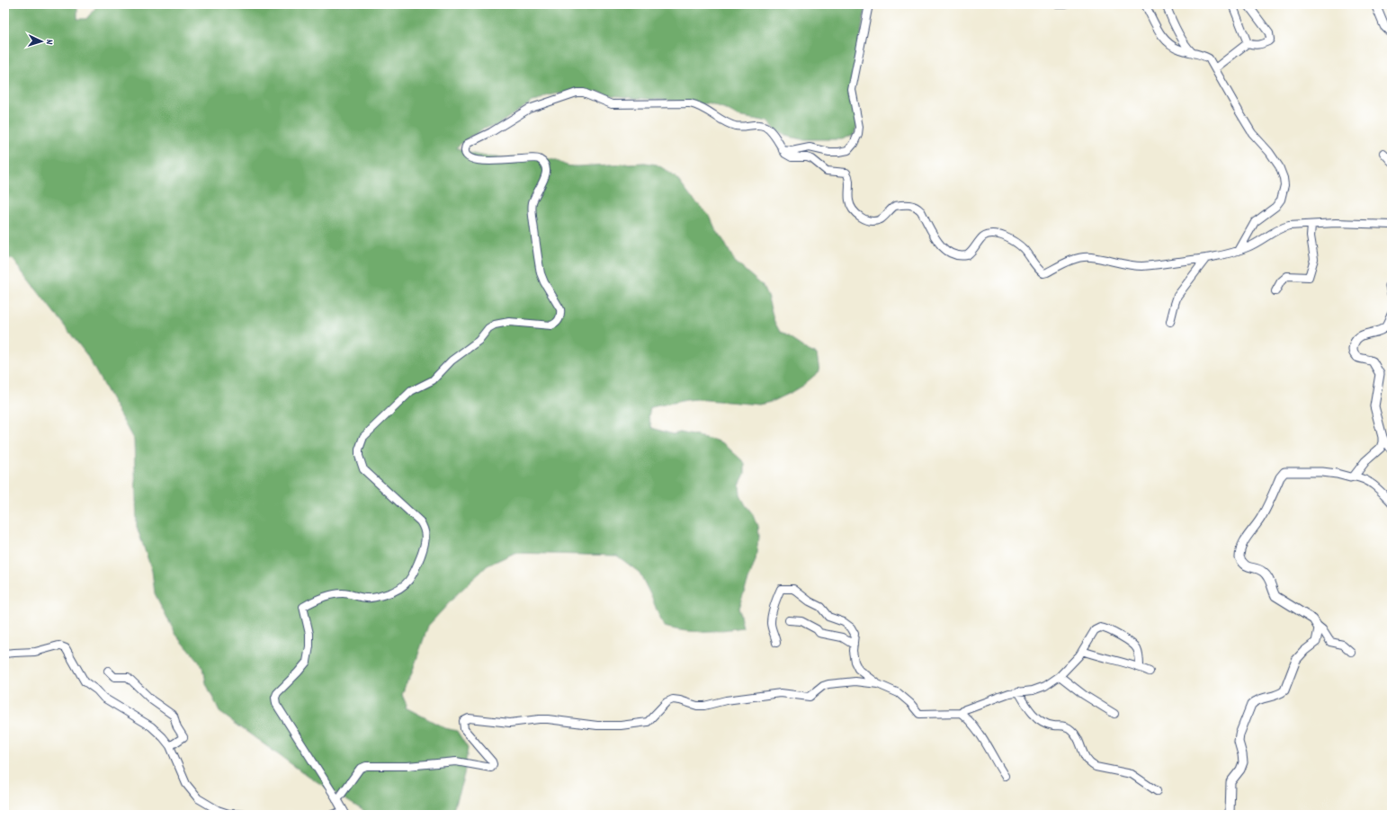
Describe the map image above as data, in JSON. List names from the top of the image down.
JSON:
{
  "north": "right"
}
